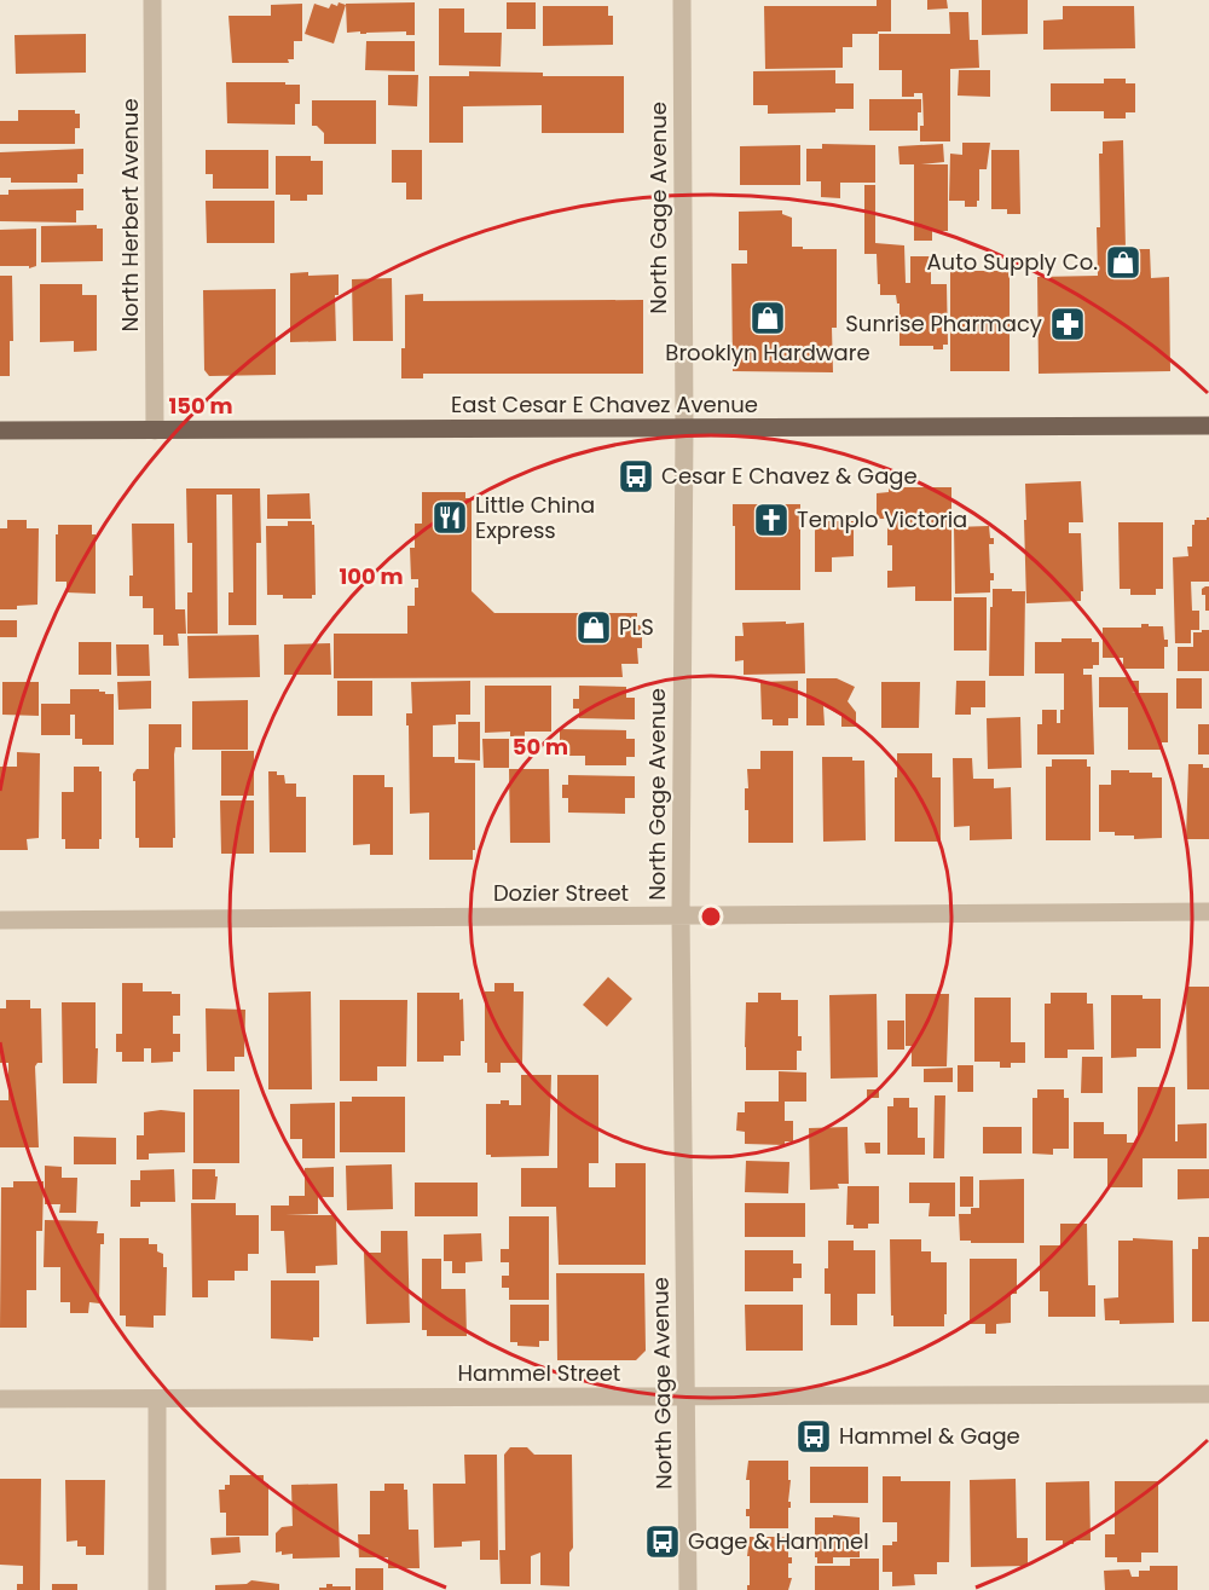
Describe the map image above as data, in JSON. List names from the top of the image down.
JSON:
{
  "streets": {
    "main road": ["East Cesar E Chavez Avenue"],
    "street": [
      "North Gage Avenue",
      "North Herbert Avenue",
      "Dozier Street",
      "Hammel Street"
    ]
  },
  "crossings": [
    ["North Gage Avenue", "East Cesar E Chavez Avenue"],
    ["North Gage Avenue", "Dozier Street"],
    ["North Gage Avenue", "Hammel Street"],
    ["North Herbert Avenue", "East Cesar E Chavez Avenue"]
  ],
  "places": {
    "shop": ["Auto Supply Co.", "Brooklyn Hardware", "PLS"],
    "pharmacy": ["Sunrise Pharmacy"],
    "bus stop": ["Cesar E Chavez & Gage", "Hammel & Gage", "Gage & Hammel"],
    "restaurant": ["Little China Express"],
    "church": ["Templo Victoria"]
  },
  "rings": ["150 m", "100 m", "50 m"]
}
